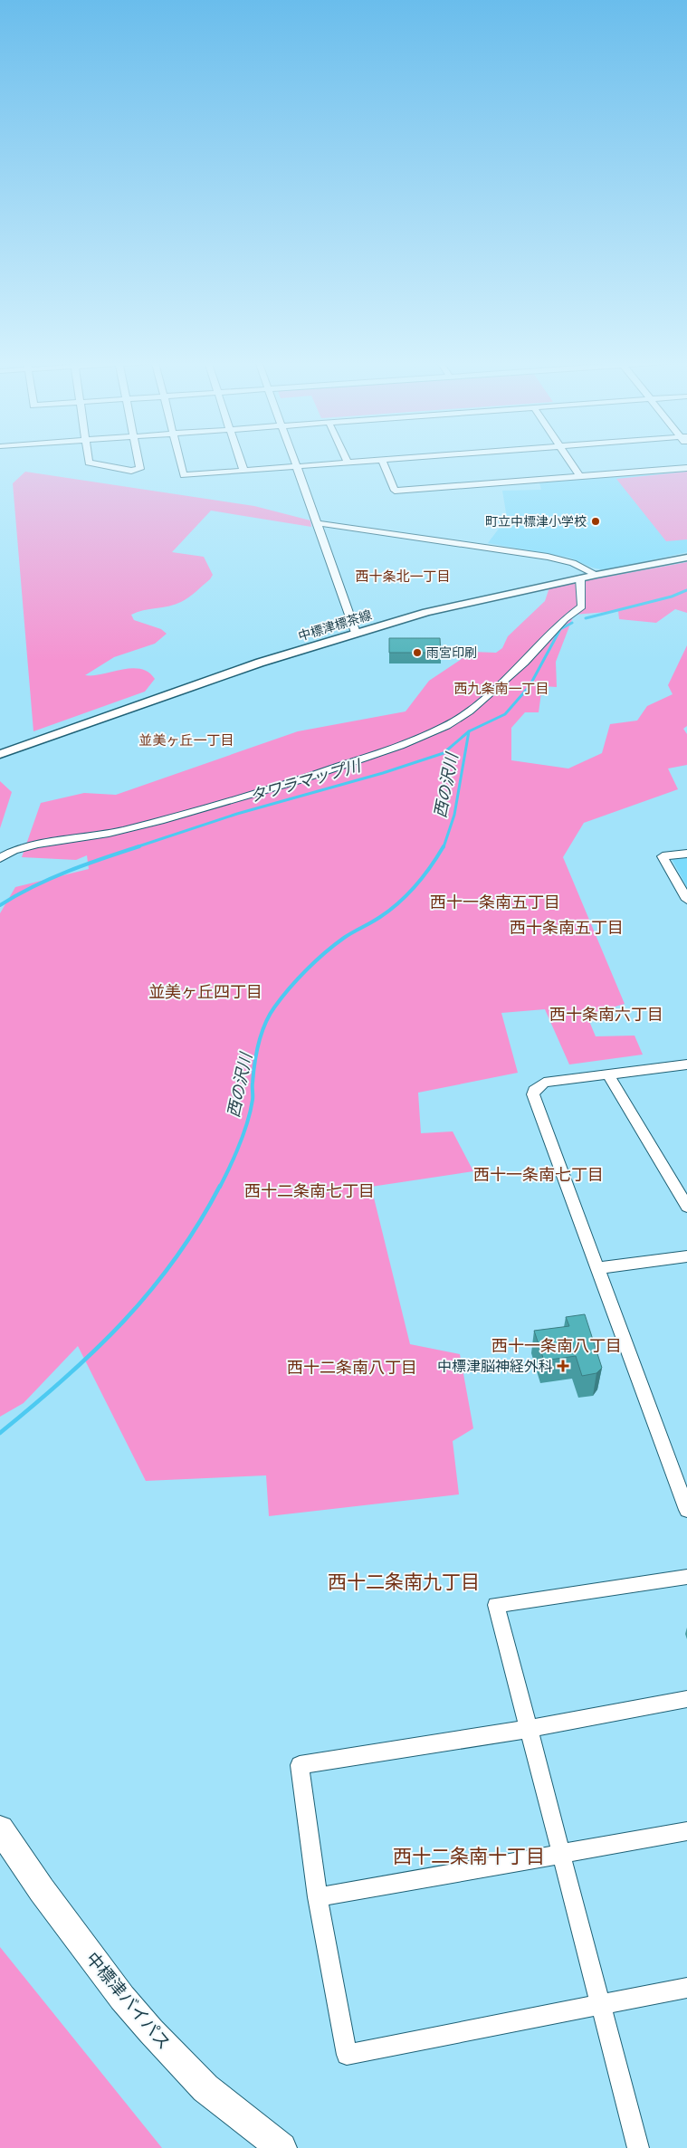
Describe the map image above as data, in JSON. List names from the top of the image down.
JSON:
{
  "streets": {
    "highway": ["中標津バイパス"],
    "main road": ["中標津標茶線"]
  },
  "districts": [
    "西十条北一丁目",
    "西九条南一丁目",
    "並美ヶ丘一丁目",
    "西十一条南五丁目",
    "西十条南五丁目",
    "並美ヶ丘四丁目",
    "西十条南六丁目",
    "西十一条南七丁目",
    "西十二条南七丁目",
    "西十一条南八丁目",
    "西十二条南八丁目",
    "西十二条南九丁目",
    "西十二条南十丁目"
  ],
  "water": ["タワラマップ川", "西の沢川"],
  "places": {
    "other": ["町立中標津小学校", "雨宮印刷"],
    "health": ["中標津脳神経外科"]
  }
}
